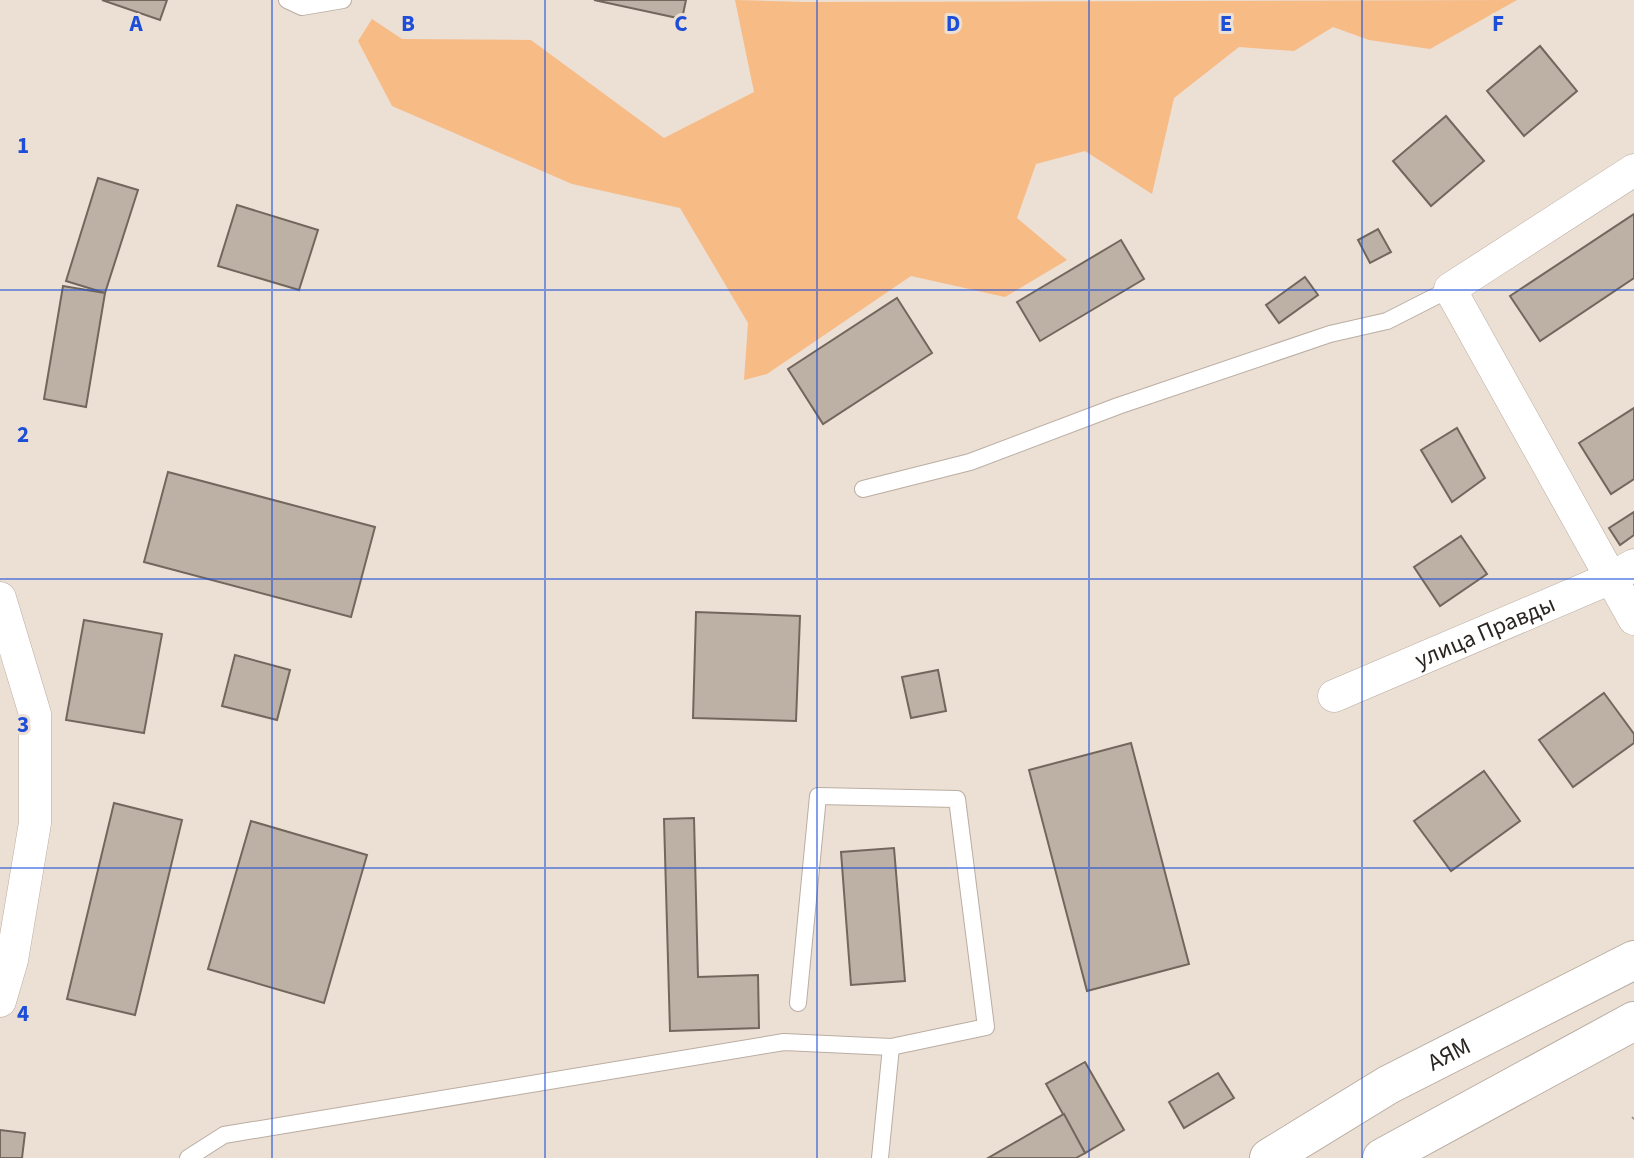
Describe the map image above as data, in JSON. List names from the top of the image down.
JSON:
{
  "streets": {
    "highway": ["АЯМ"],
    "street": ["улица Правды"]
  },
  "grid": {
    "columns": [
      "A",
      "B",
      "C",
      "D",
      "E",
      "F"
    ],
    "rows": [
      "1",
      "2",
      "3",
      "4"
    ]
  }
}
